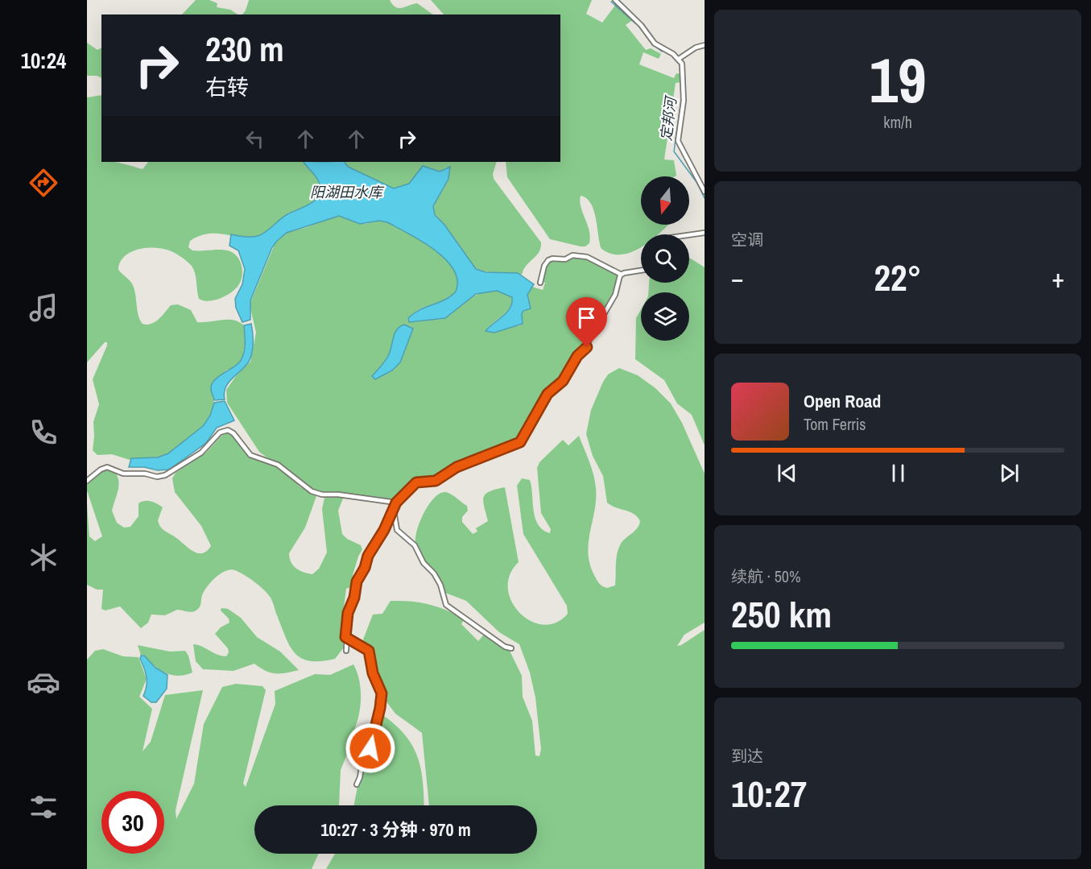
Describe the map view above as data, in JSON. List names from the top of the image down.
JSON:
{
  "water": ["定邦河", "阳湖田水库"],
  "north": "bottom",
  "page": {
    "tabs": "10:24",
    "tile": [
      ["19", "km/h"],
      "空调",
      ["续航 · 50%", "250 km"],
      ["到达", "10:27"]
    ],
    "turn": ["230 m", "右转"],
    "heat": ["−", "22°", "+"],
    "song": ["Open Road", "Tom Ferris"],
    "limit": "30",
    "trip": "10:27 · 3 分钟 · 970 m"
  }
}
